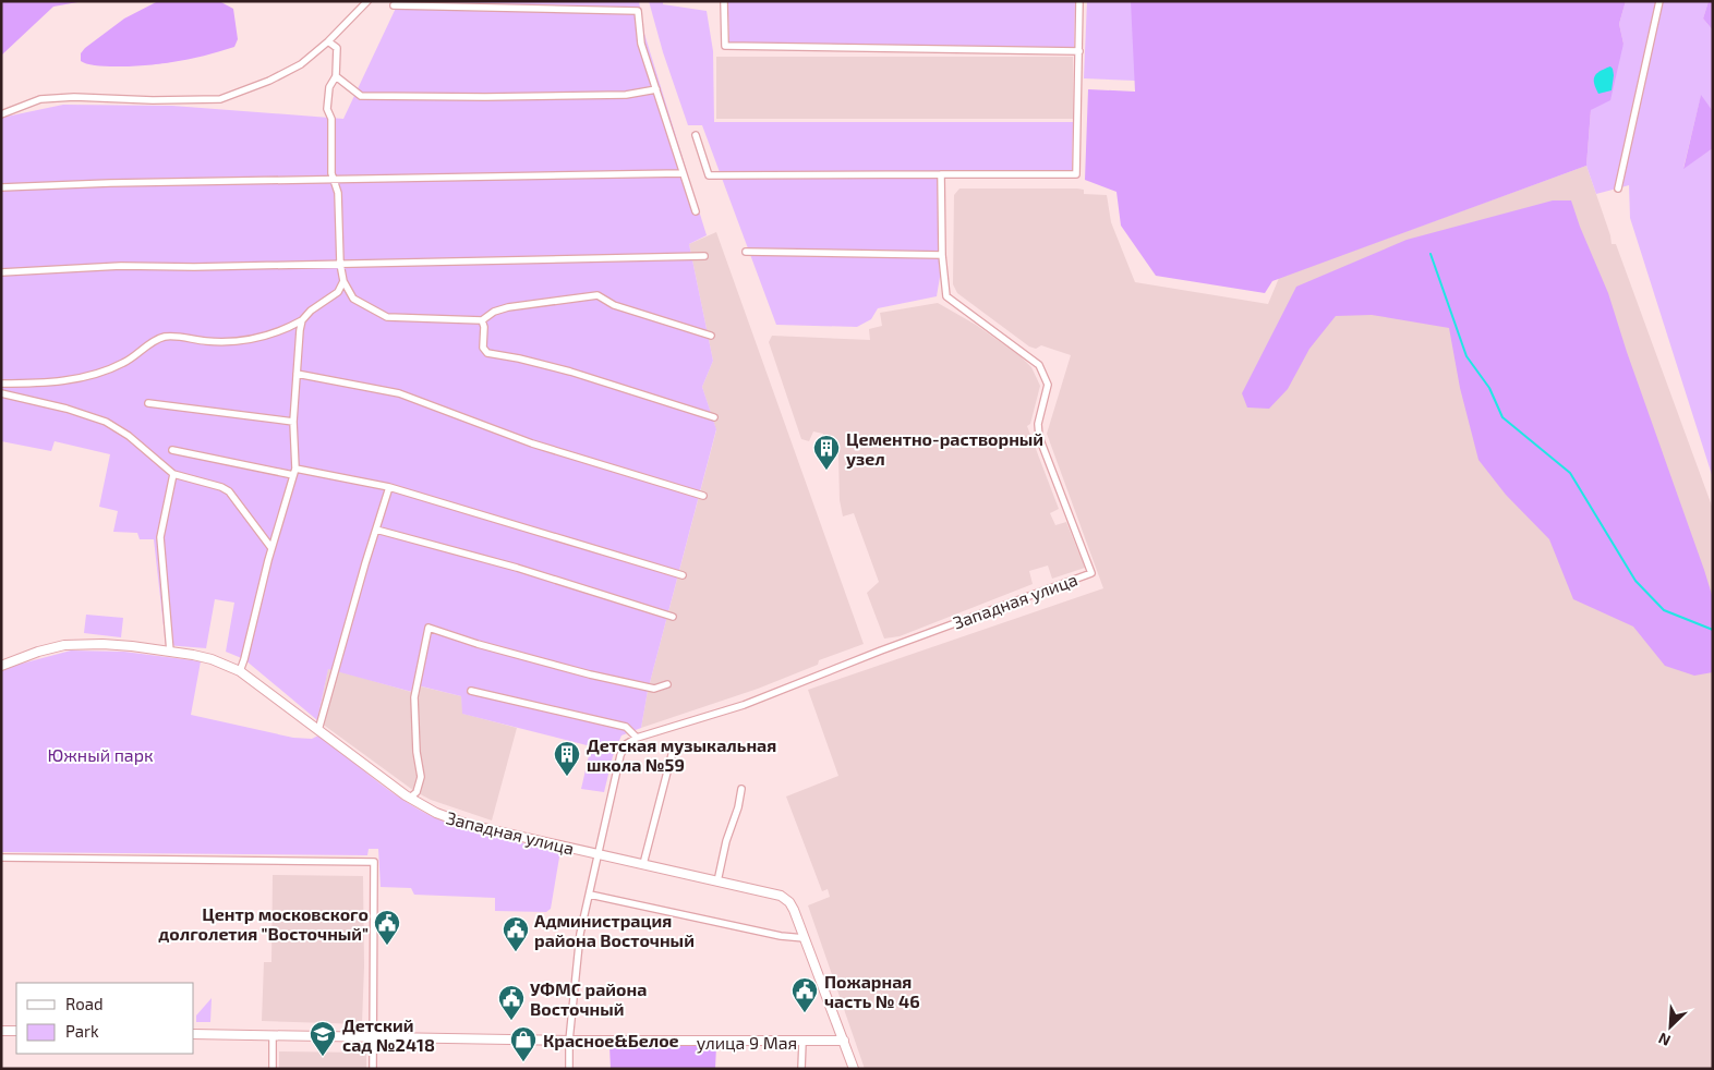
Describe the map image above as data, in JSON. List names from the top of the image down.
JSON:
{
  "streets": {
    "street": ["Западная улица", "улица 9 Мая"]
  },
  "crossings": [
    ["Западная улица", "улица 9 Мая"]
  ],
  "parks": ["Южный парк"],
  "places": {
    "building": ["Цементно-растворный узел", "Детская музыкальная школа №59"],
    "public building": [
      "Центр московского долголетия \"Восточный\"",
      "Администрация района Восточный",
      "Пожарная часть № 46",
      "УФМС района Восточный"
    ],
    "school or university": ["Детский сад №2418"],
    "shop": ["Красное&Белое"]
  },
  "legend": ["Road", "Park"],
  "north": "bottom left"
}
